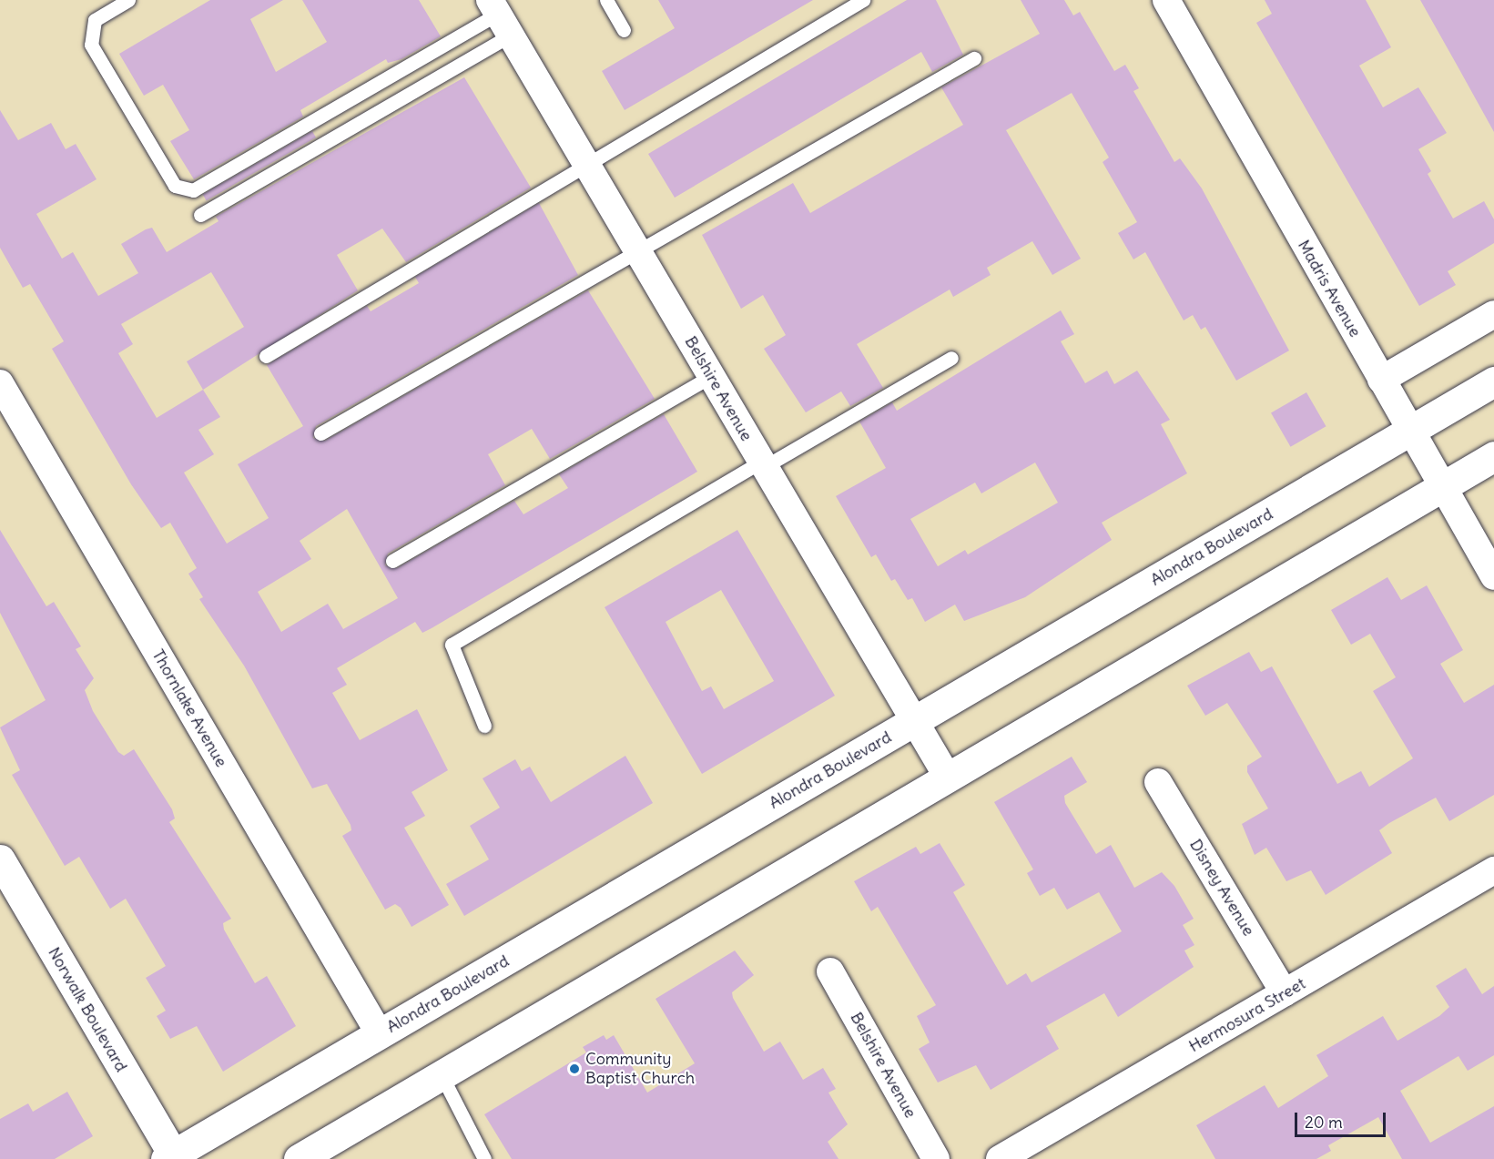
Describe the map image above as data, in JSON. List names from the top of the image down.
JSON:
{
  "streets": {
    "main road": ["Alondra Boulevard", "Norwalk Boulevard"],
    "street": [
      "Madris Avenue",
      "Belshire Avenue",
      "Thornlake Avenue",
      "Disney Avenue",
      "Hermosura Street"
    ]
  },
  "crossings": [
    ["Madris Avenue", "Alondra Boulevard"],
    ["Belshire Avenue", "Alondra Boulevard"],
    ["Alondra Boulevard", "Thornlake Avenue"],
    ["Alondra Boulevard", "Norwalk Boulevard"],
    ["Disney Avenue", "Hermosura Street"]
  ],
  "places": ["Community Baptist Church"],
  "scale_bar": "20 m"
}
